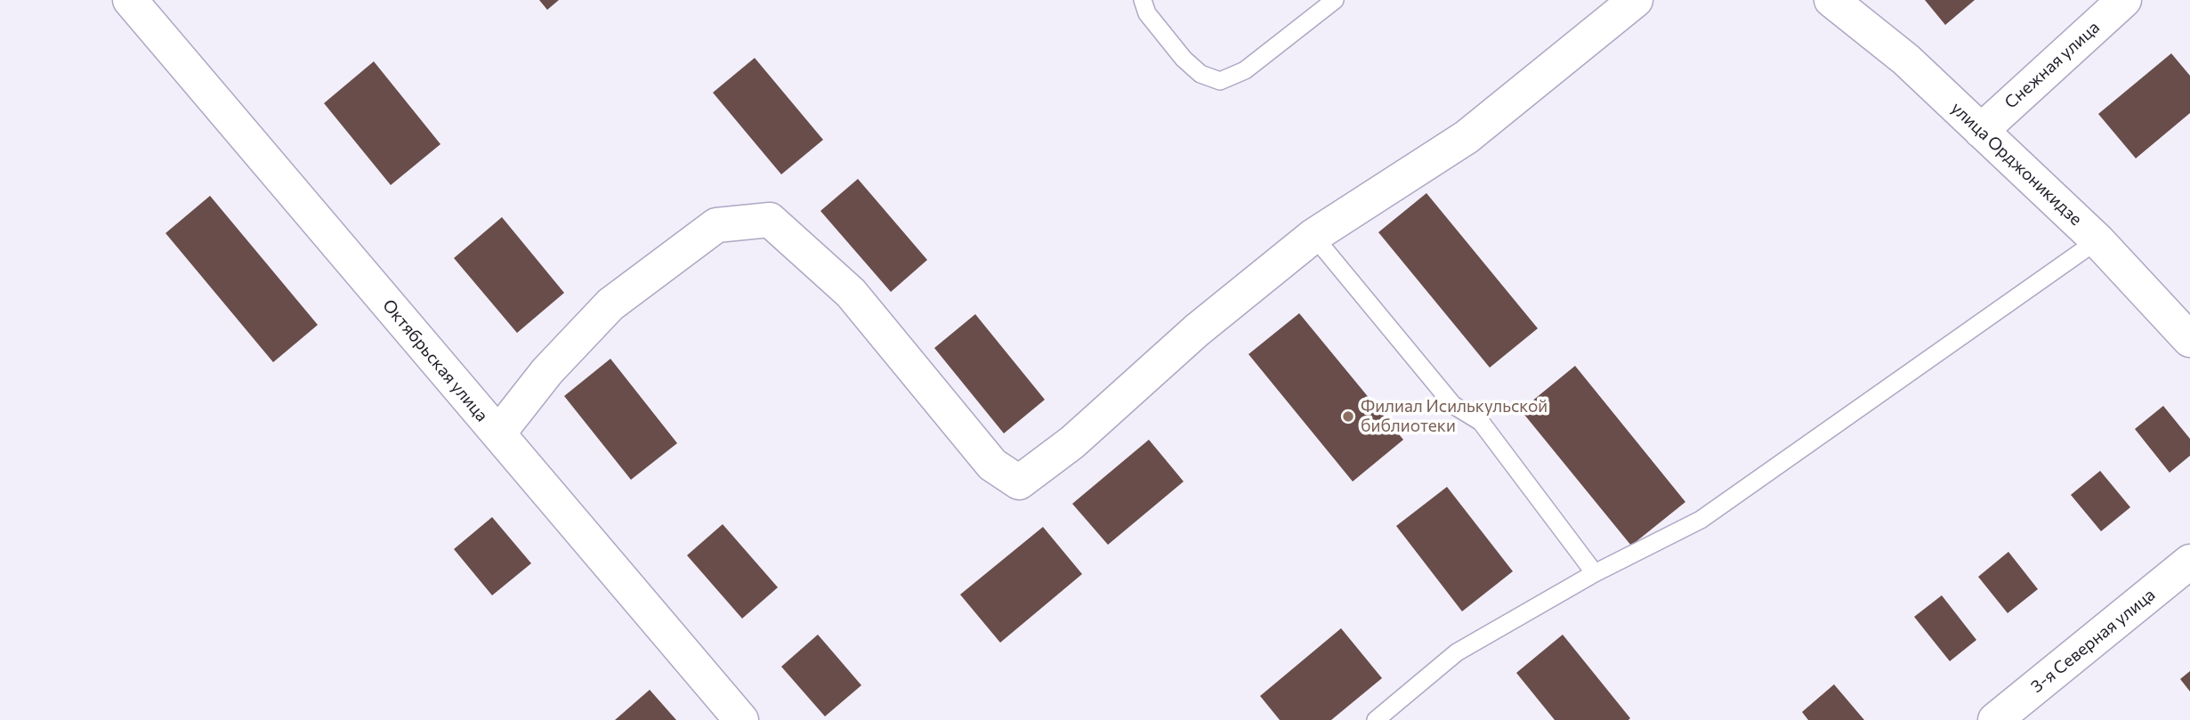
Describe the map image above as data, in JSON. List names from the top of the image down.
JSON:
{
  "streets": {
    "street": [
      "Снежная улица",
      "улица Орджоникидзе",
      "Октябрьская улица",
      "3-я Северная улица"
    ]
  },
  "crossings": [
    ["Снежная улица", "улица Орджоникидзе"]
  ],
  "places": ["Филиал Исилькульской библиотеки"]
}
